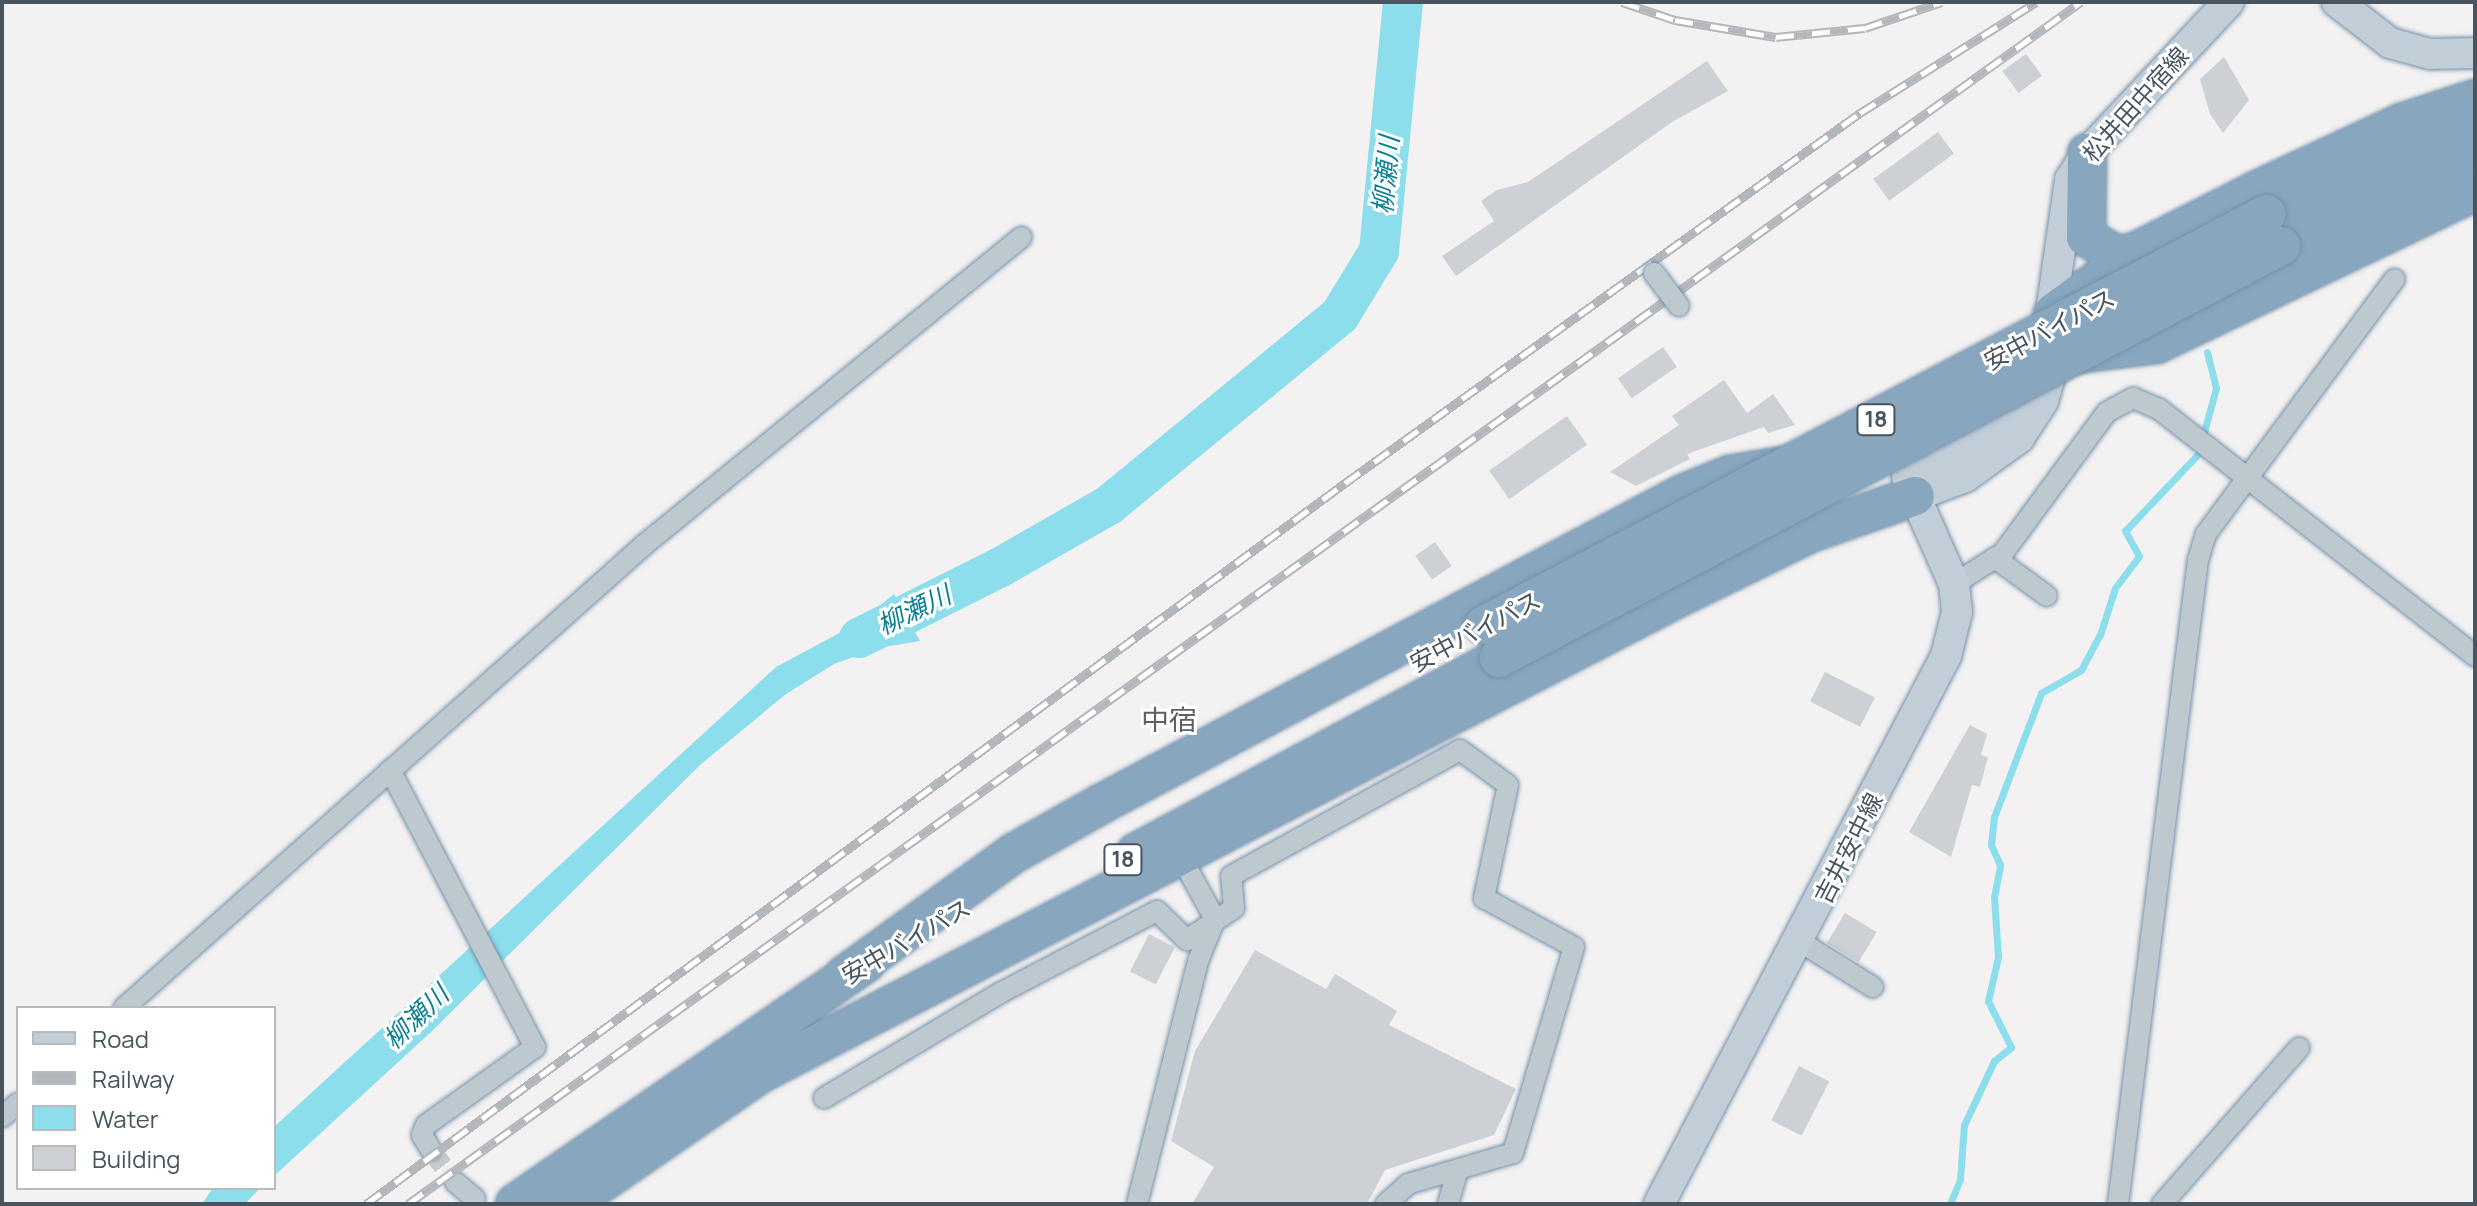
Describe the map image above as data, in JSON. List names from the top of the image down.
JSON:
{
  "streets": {
    "highway": ["安中バイパス", "18"],
    "main road": ["松井田中宿線", "吉井安中線"]
  },
  "crossings": [
    ["松井田中宿線", "吉井安中線"]
  ],
  "districts": ["中宿"],
  "water": ["柳瀬川"],
  "legend": [
    "Road",
    "Railway",
    "Water",
    "Building"
  ]
}
